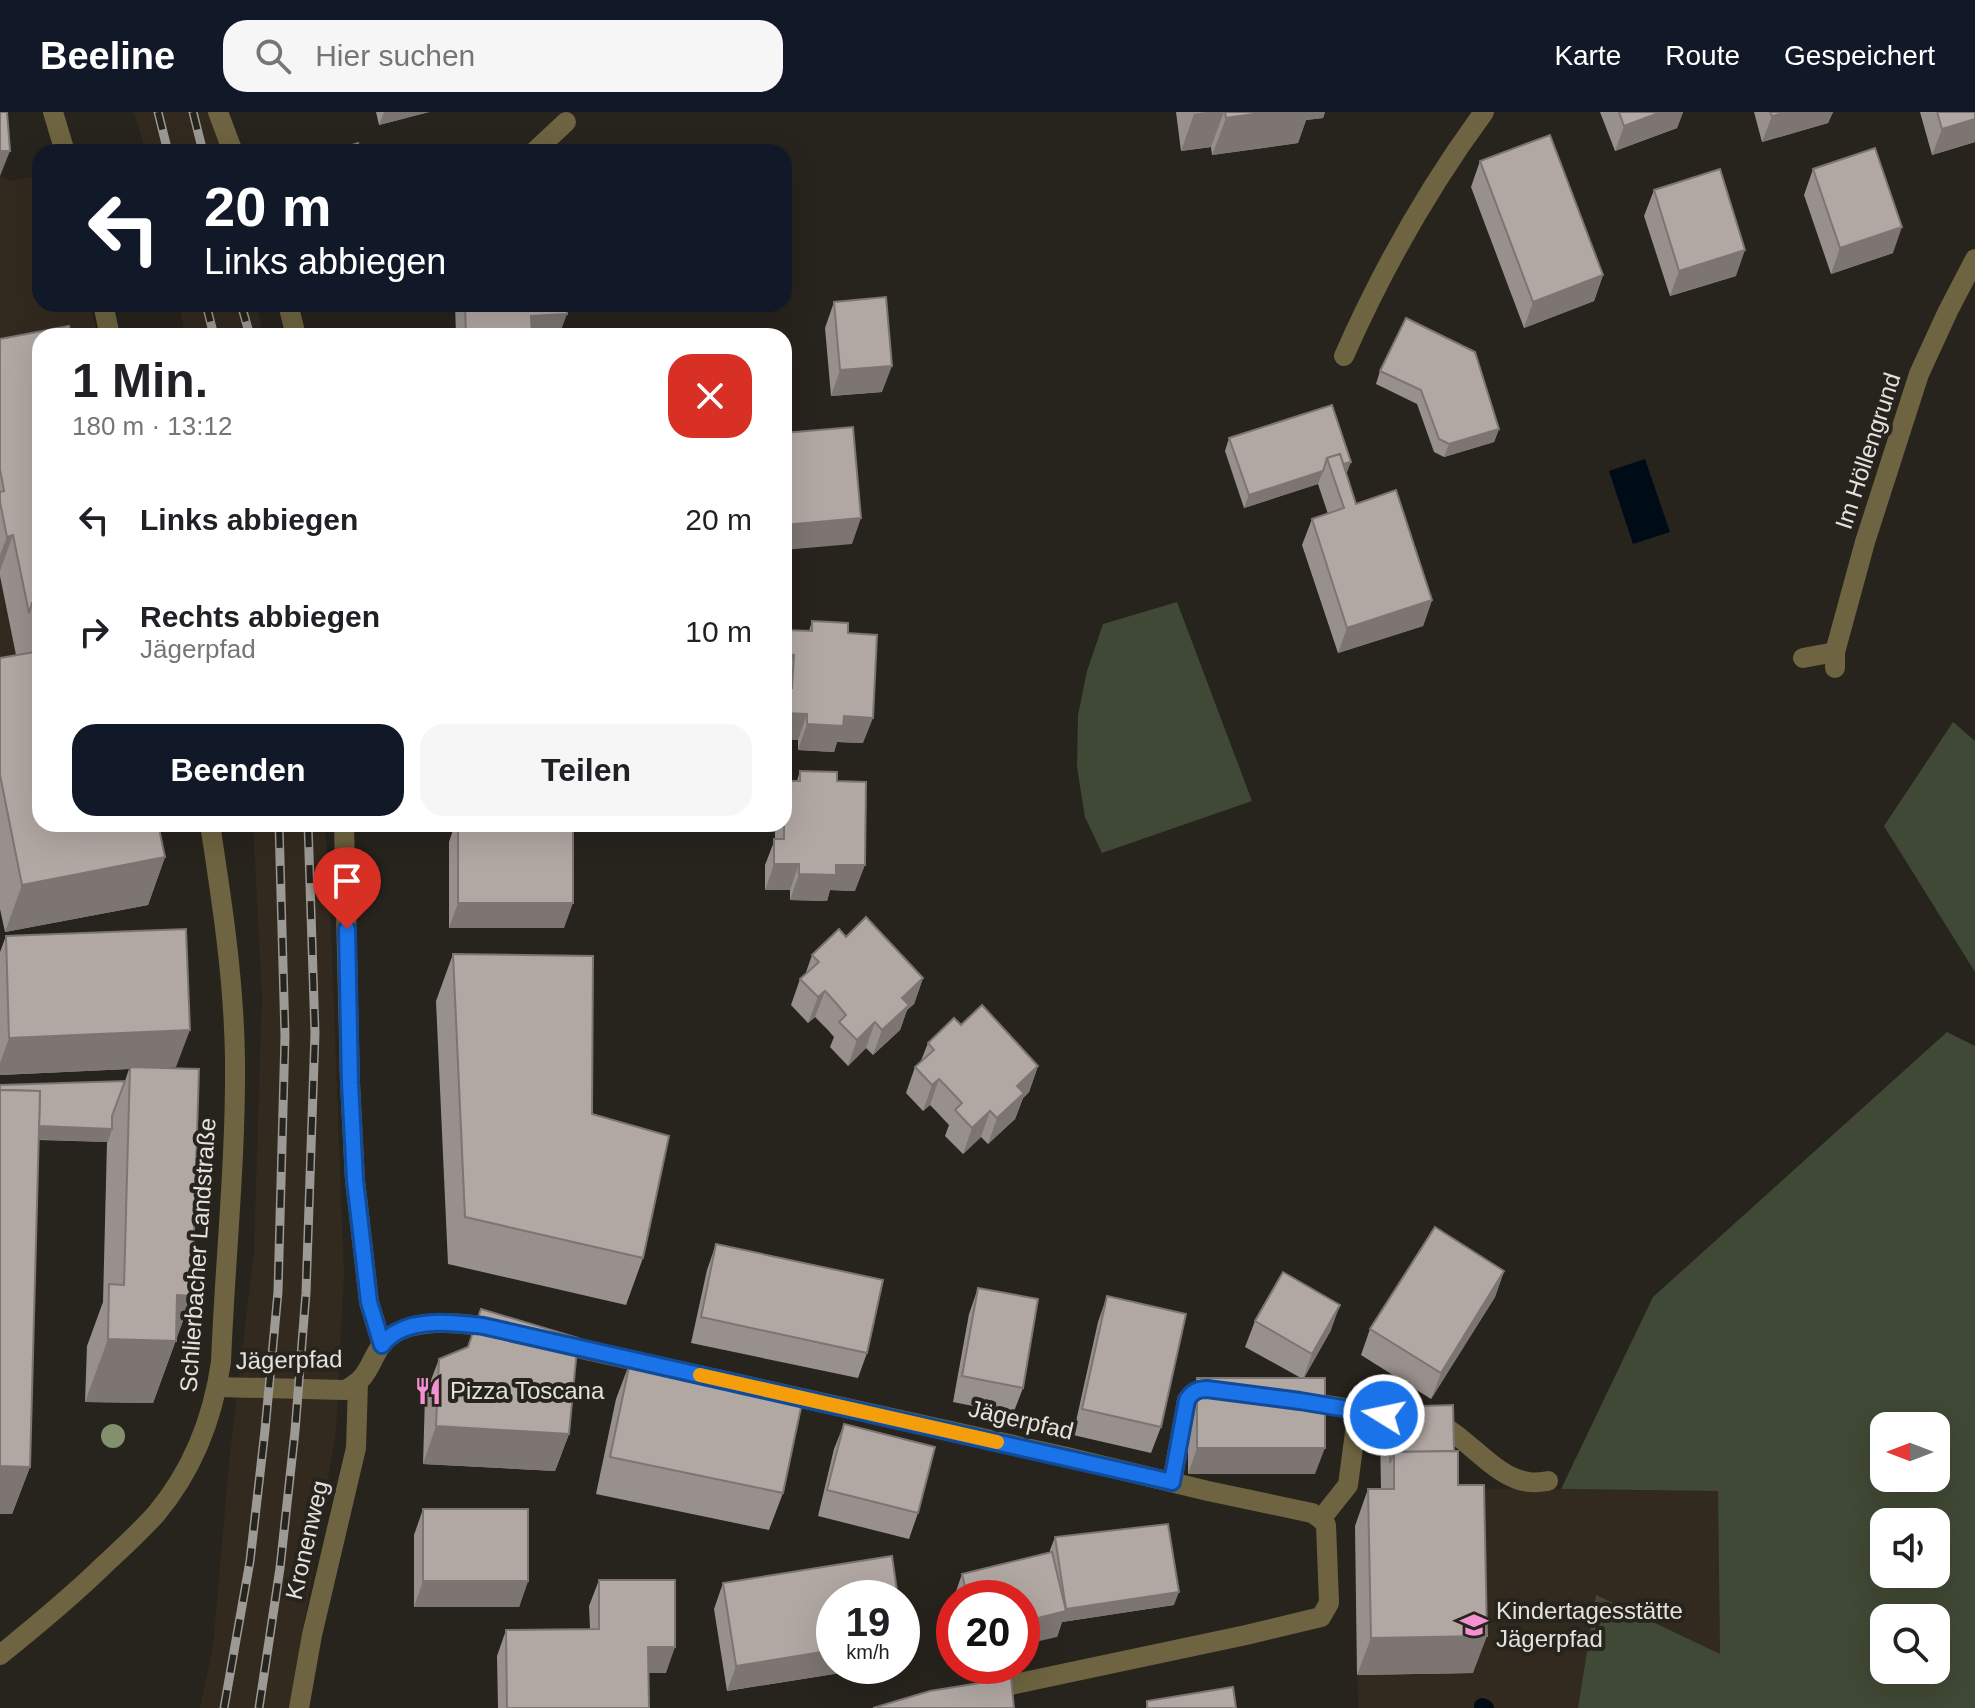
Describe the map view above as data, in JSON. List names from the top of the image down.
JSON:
{
  "streets": {
    "street": [
      "Im Höllengrund",
      "Schlierbacher Landstraße",
      "Jägerpfad",
      "Kronenweg"
    ]
  },
  "crossings": [
    ["Schlierbacher Landstraße", "Jägerpfad"],
    ["Jägerpfad", "Kronenweg"]
  ],
  "places": {
    "restaurant": ["Pizza Toscana"],
    "school or university": ["Kindertagesstätte Jägerpfad"]
  },
  "north": "left",
  "page": {
    "header": "Beeline",
    "search": "Hier suchen",
    "nav": ["Karte", "Route", "Gespeichert"],
    "turn": ["20 m", "Links abbiegen"],
    "heading": ["1 Min.", "180 m · 13:12"],
    "list": [
      {
        "name": "Links abbiegen",
        "value": "20 m"
      },
      {
        "name": "Rechts abbiegen",
        "note": "Jägerpfad",
        "value": "10 m"
      }
    ],
    "buttons": ["Beenden", "Teilen"],
    "speed": "19 km/h",
    "limit": "20"
  }
}
